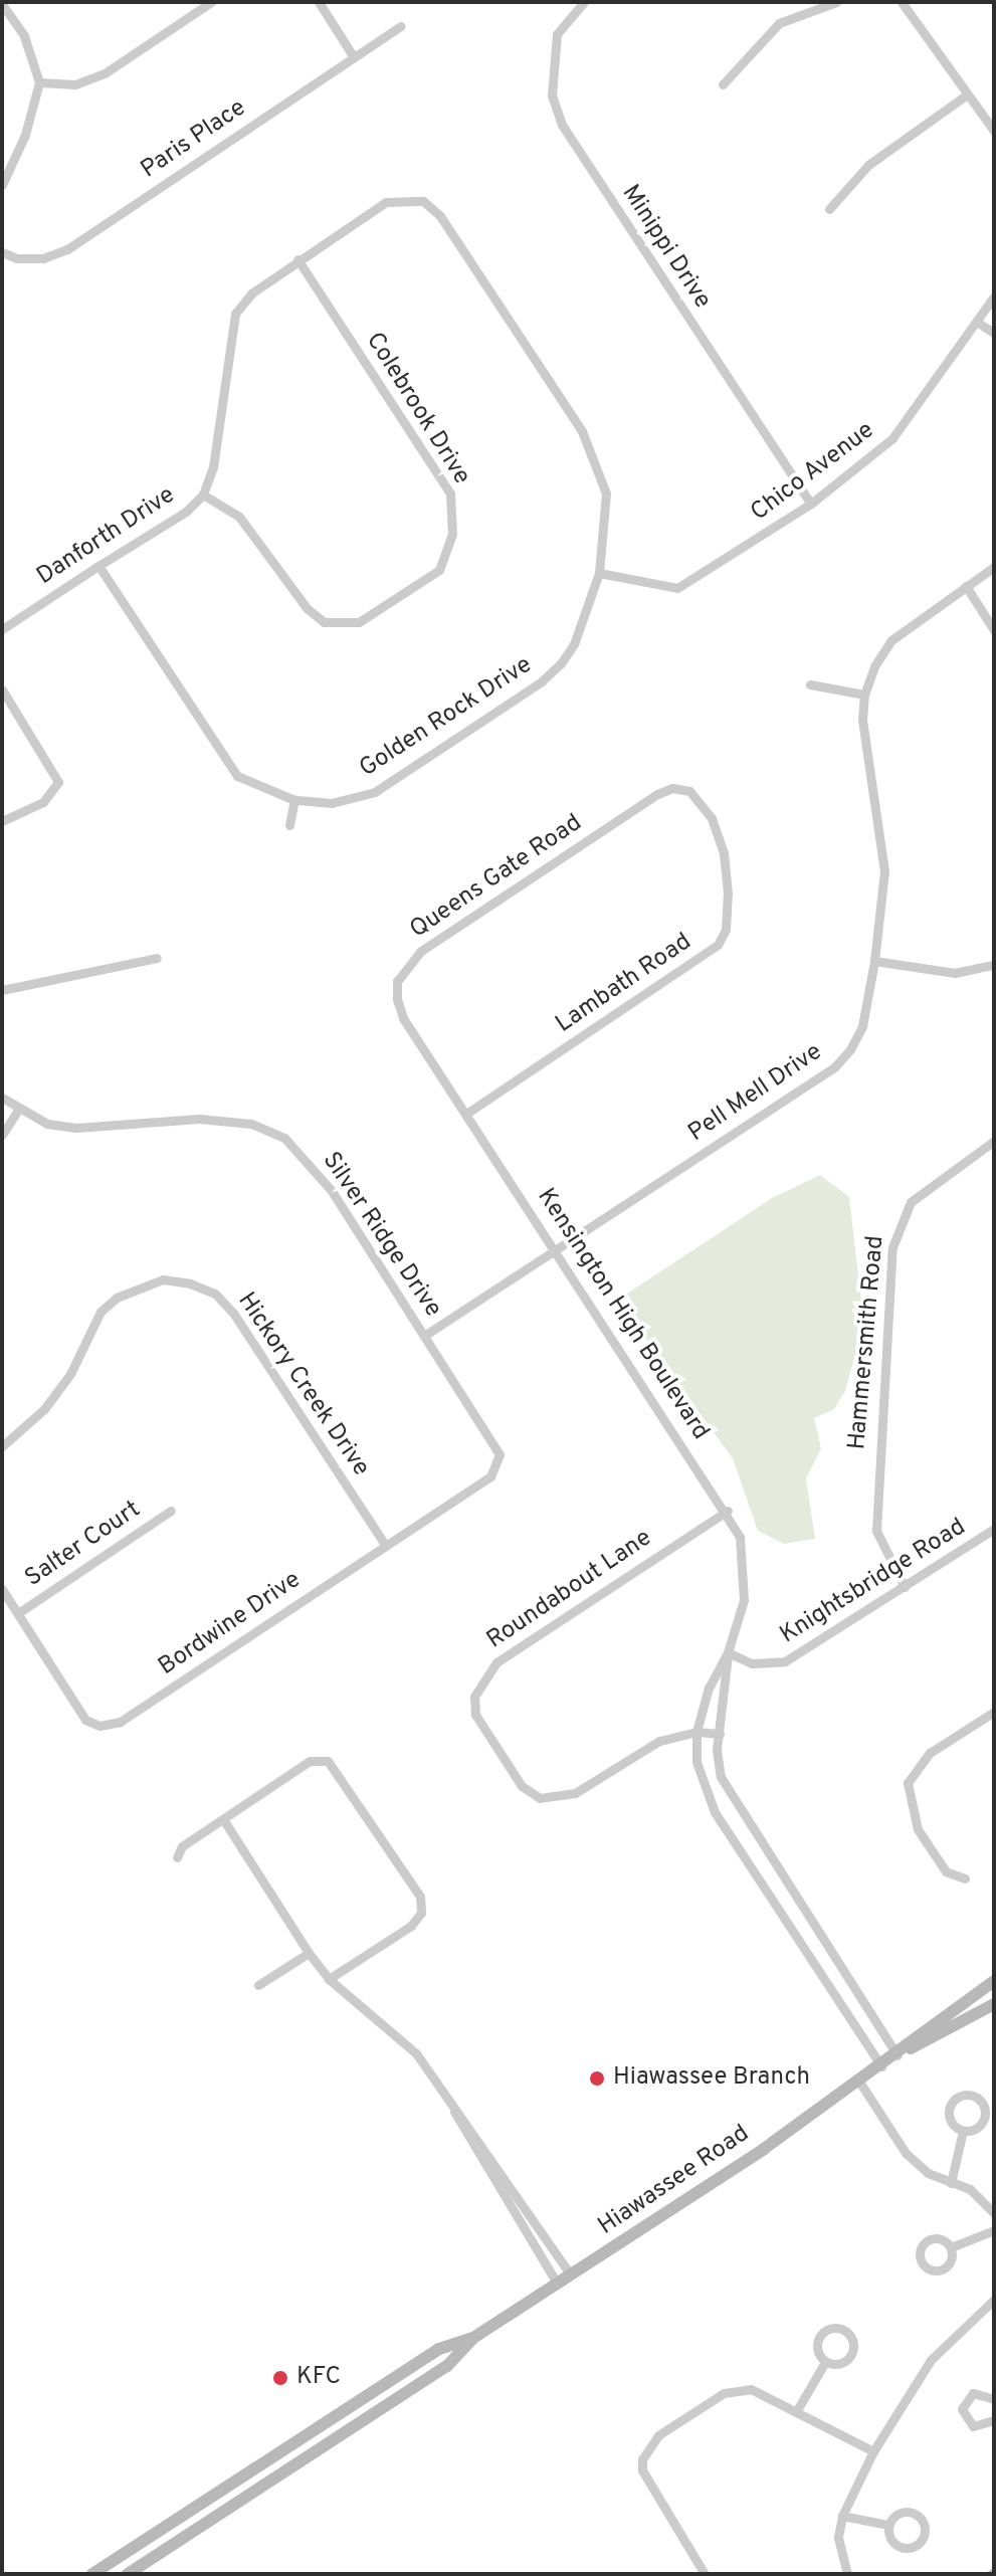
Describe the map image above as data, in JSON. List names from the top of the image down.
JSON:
{
  "streets": {
    "street": [
      "Paris Place",
      "Minippi Drive",
      "Colebrook Drive",
      "Chico Avenue",
      "Danforth Drive",
      "Golden Rock Drive",
      "Queens Gate Road",
      "Lambath Road",
      "Pell Mell Drive",
      "Silver Ridge Drive",
      "Kensington High Boulevard",
      "Hammersmith Road",
      "Hickory Creek Drive",
      "Salter Court",
      "Knightsbridge Road",
      "Roundabout Lane",
      "Bordwine Drive",
      "Hiawassee Road"
    ]
  },
  "crossings": [
    ["Minippi Drive", "Chico Avenue"],
    ["Colebrook Drive", "Danforth Drive"],
    ["Chico Avenue", "Golden Rock Drive"],
    ["Danforth Drive", "Golden Rock Drive"],
    ["Queens Gate Road", "Lambath Road"],
    ["Queens Gate Road", "Kensington High Boulevard"],
    ["Lambath Road", "Kensington High Boulevard"],
    ["Pell Mell Drive", "Silver Ridge Drive"],
    ["Pell Mell Drive", "Kensington High Boulevard"],
    ["Silver Ridge Drive", "Bordwine Drive"],
    ["Kensington High Boulevard", "Knightsbridge Road"],
    ["Kensington High Boulevard", "Roundabout Lane"],
    ["Kensington High Boulevard", "Hiawassee Road"],
    ["Hammersmith Road", "Knightsbridge Road"],
    ["Hickory Creek Drive", "Bordwine Drive"],
    ["Salter Court", "Bordwine Drive"]
  ],
  "places": ["Hiawassee Branch", "KFC"]
}
